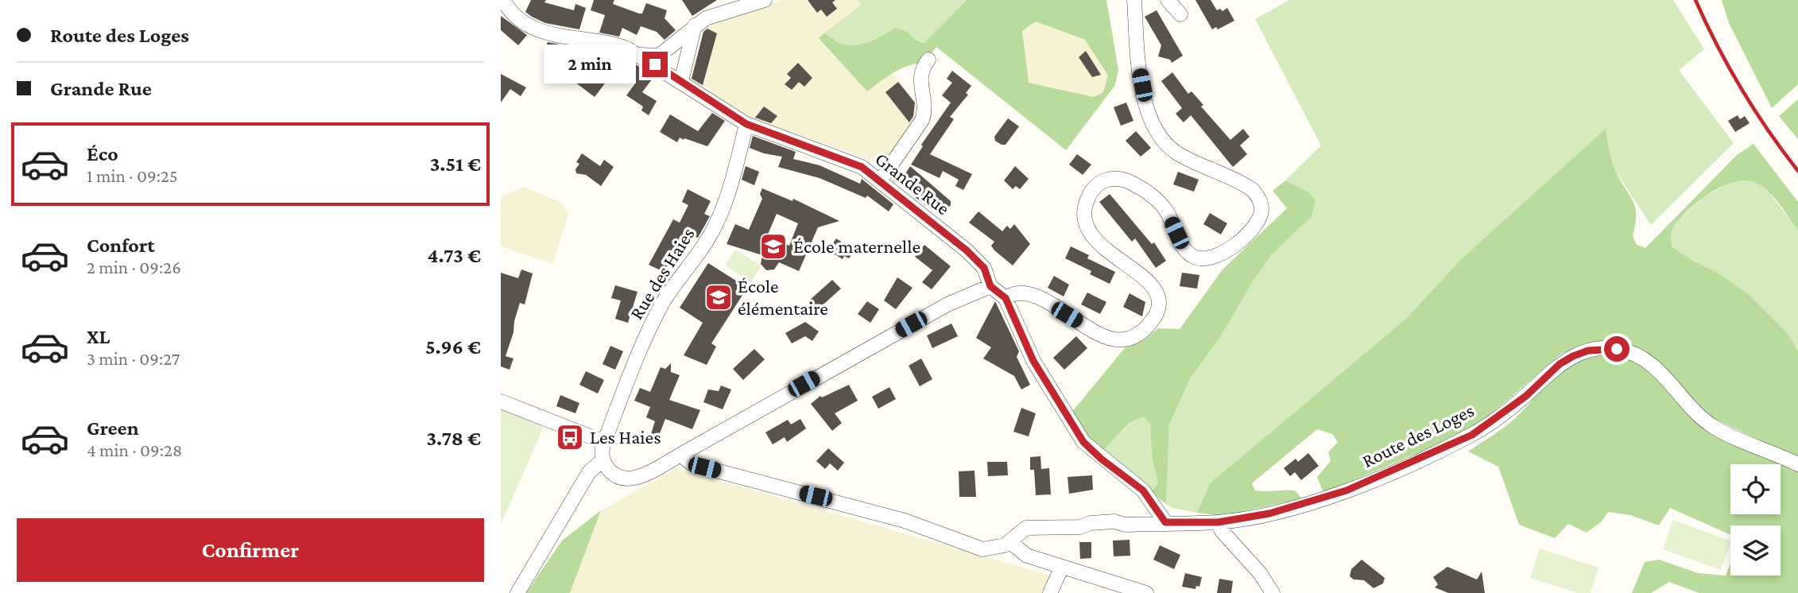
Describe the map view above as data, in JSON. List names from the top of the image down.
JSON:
{
  "streets": {
    "street": ["Grande Rue", "Rue des Haies", "Route des Loges"]
  },
  "crossings": [
    ["Grande Rue", "Rue des Haies"],
    ["Grande Rue", "Route des Loges"]
  ],
  "places": {
    "school or university": ["École maternelle", "École élémentaire"],
    "bus stop": ["Les Haies"]
  },
  "page": {
    "banner": ["Route des Loges", "Grande Rue"],
    "bubble": "2 min",
    "list": [
      {
        "name": "Éco",
        "note": "1 min · 09:25",
        "value": "3.51 €"
      },
      {
        "name": "Confort",
        "note": "2 min · 09:26",
        "value": "4.73 €"
      },
      {
        "name": "XL",
        "note": "3 min · 09:27",
        "value": "5.96 €"
      },
      {
        "name": "Green",
        "note": "4 min · 09:28",
        "value": "3.78 €"
      }
    ],
    "buttons": "Confirmer"
  }
}
